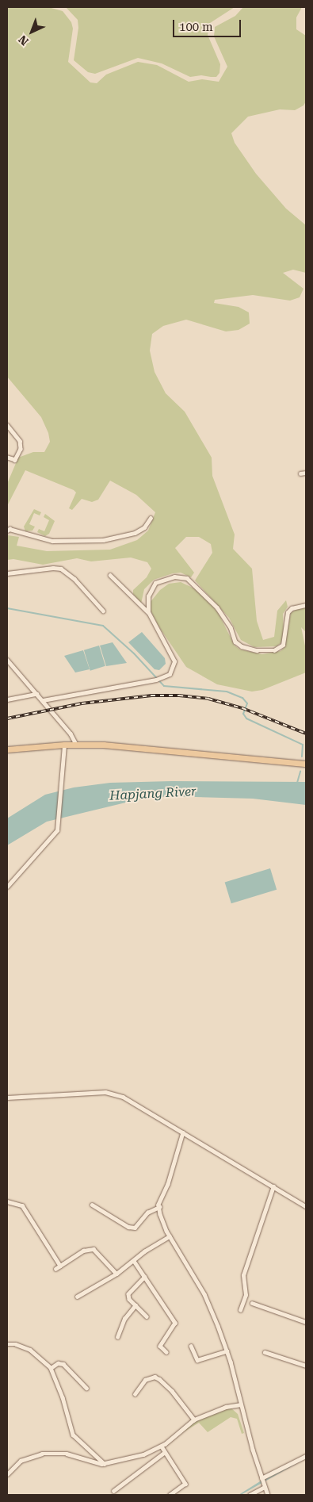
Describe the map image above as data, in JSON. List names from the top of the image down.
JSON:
{
  "water": ["Hapjang River"],
  "scale_bar": "100 m",
  "north": "bottom left"
}
